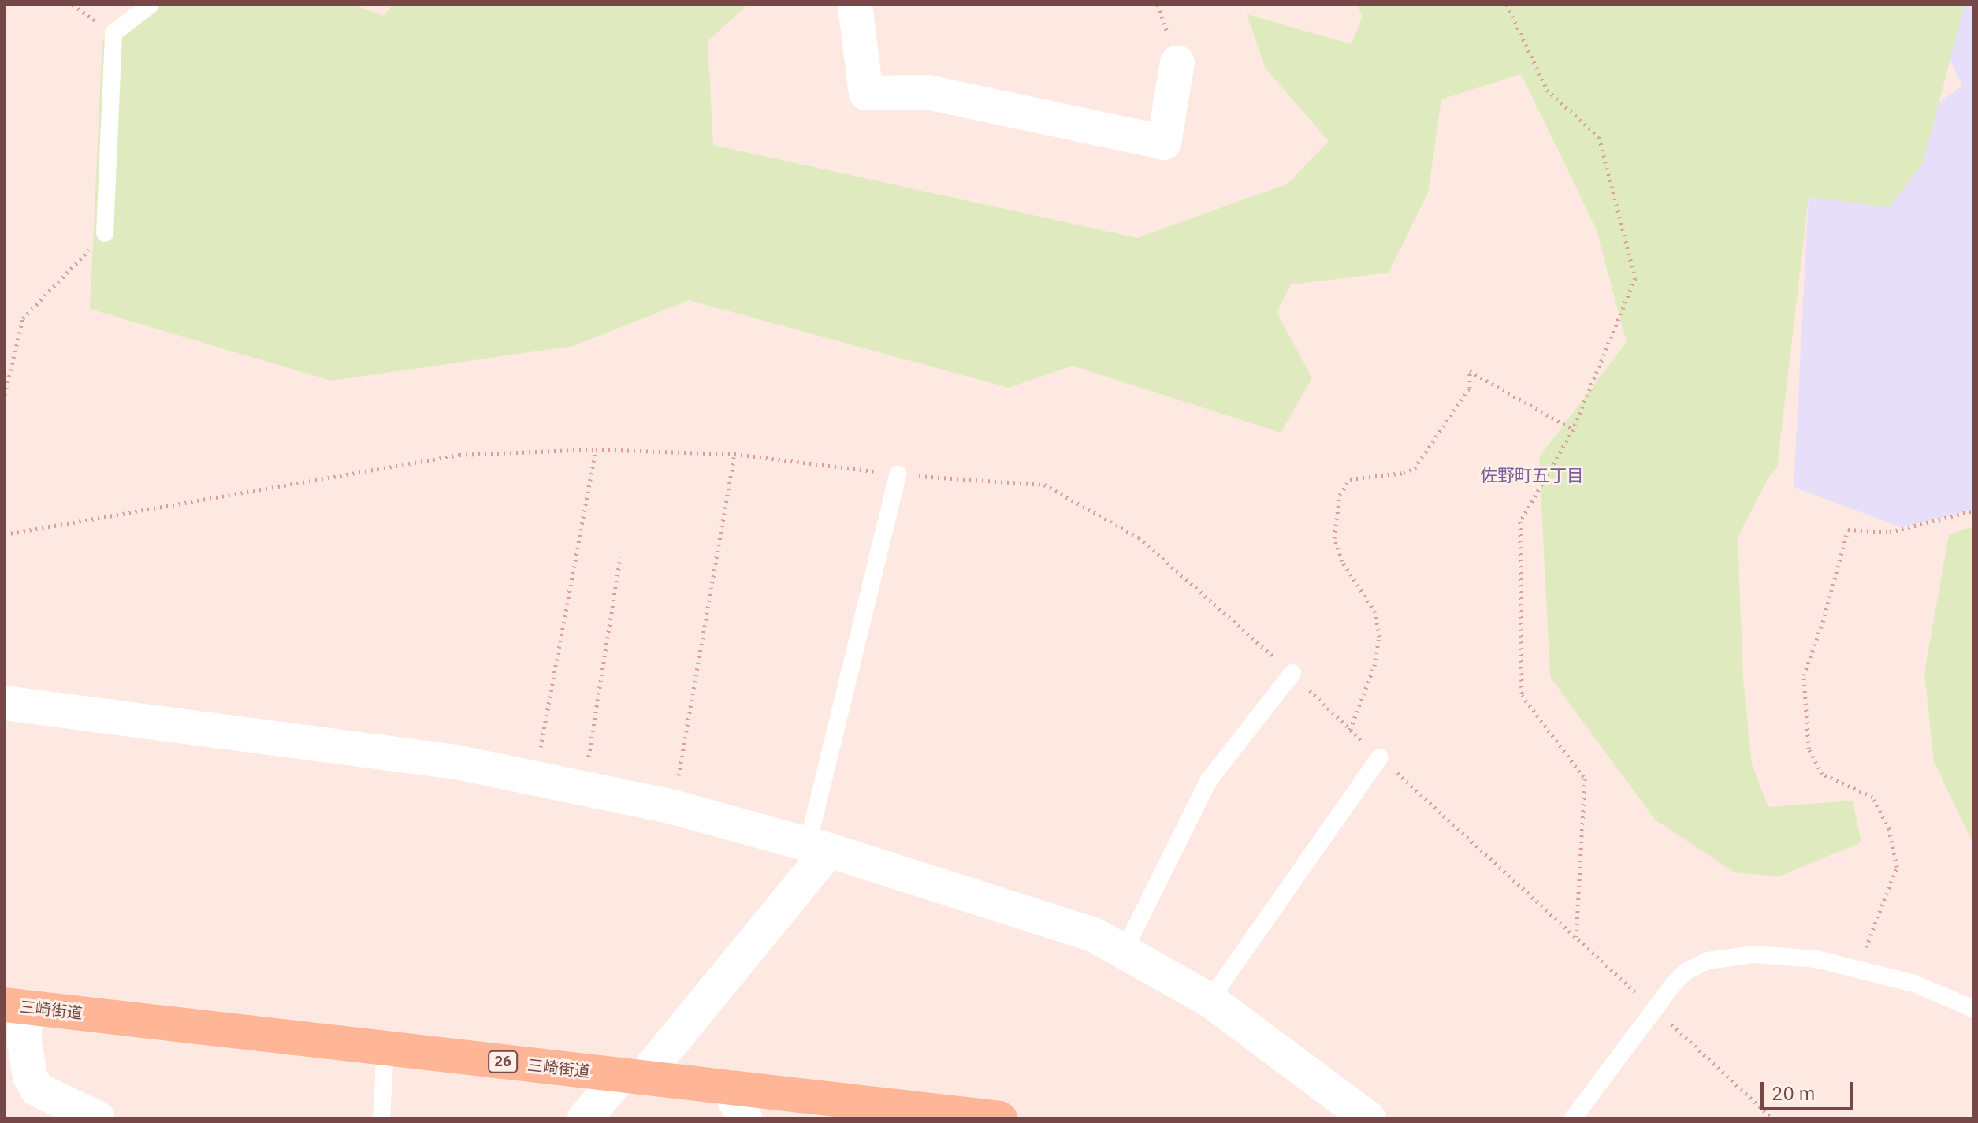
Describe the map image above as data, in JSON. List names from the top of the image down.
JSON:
{
  "streets": {
    "main road": ["三崎街道", "26"]
  },
  "districts": ["佐野町五丁目"],
  "scale_bar": "20 m"
}
